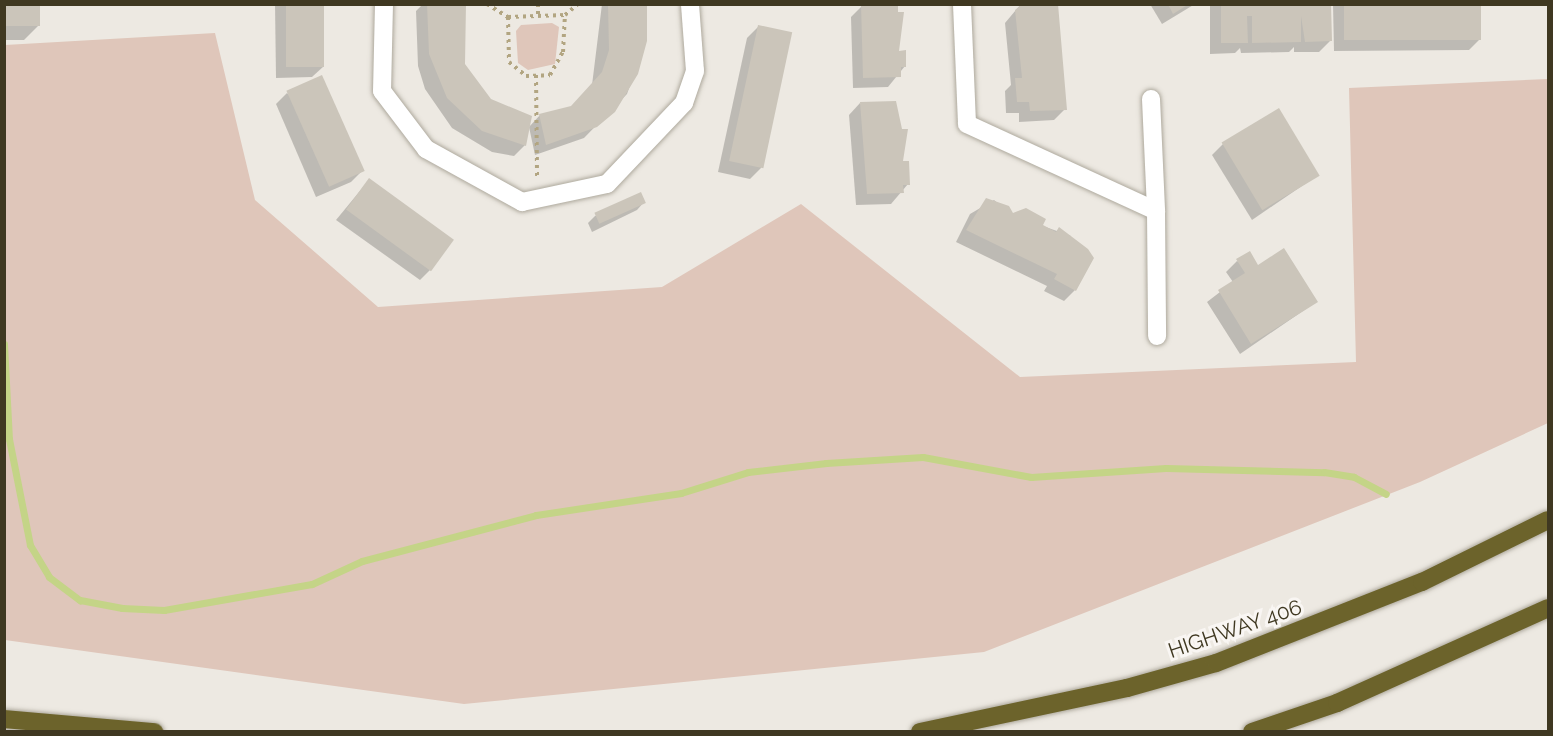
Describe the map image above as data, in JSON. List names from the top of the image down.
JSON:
{
  "streets": {
    "highway": ["HIGHWAY 406"]
  }
}
